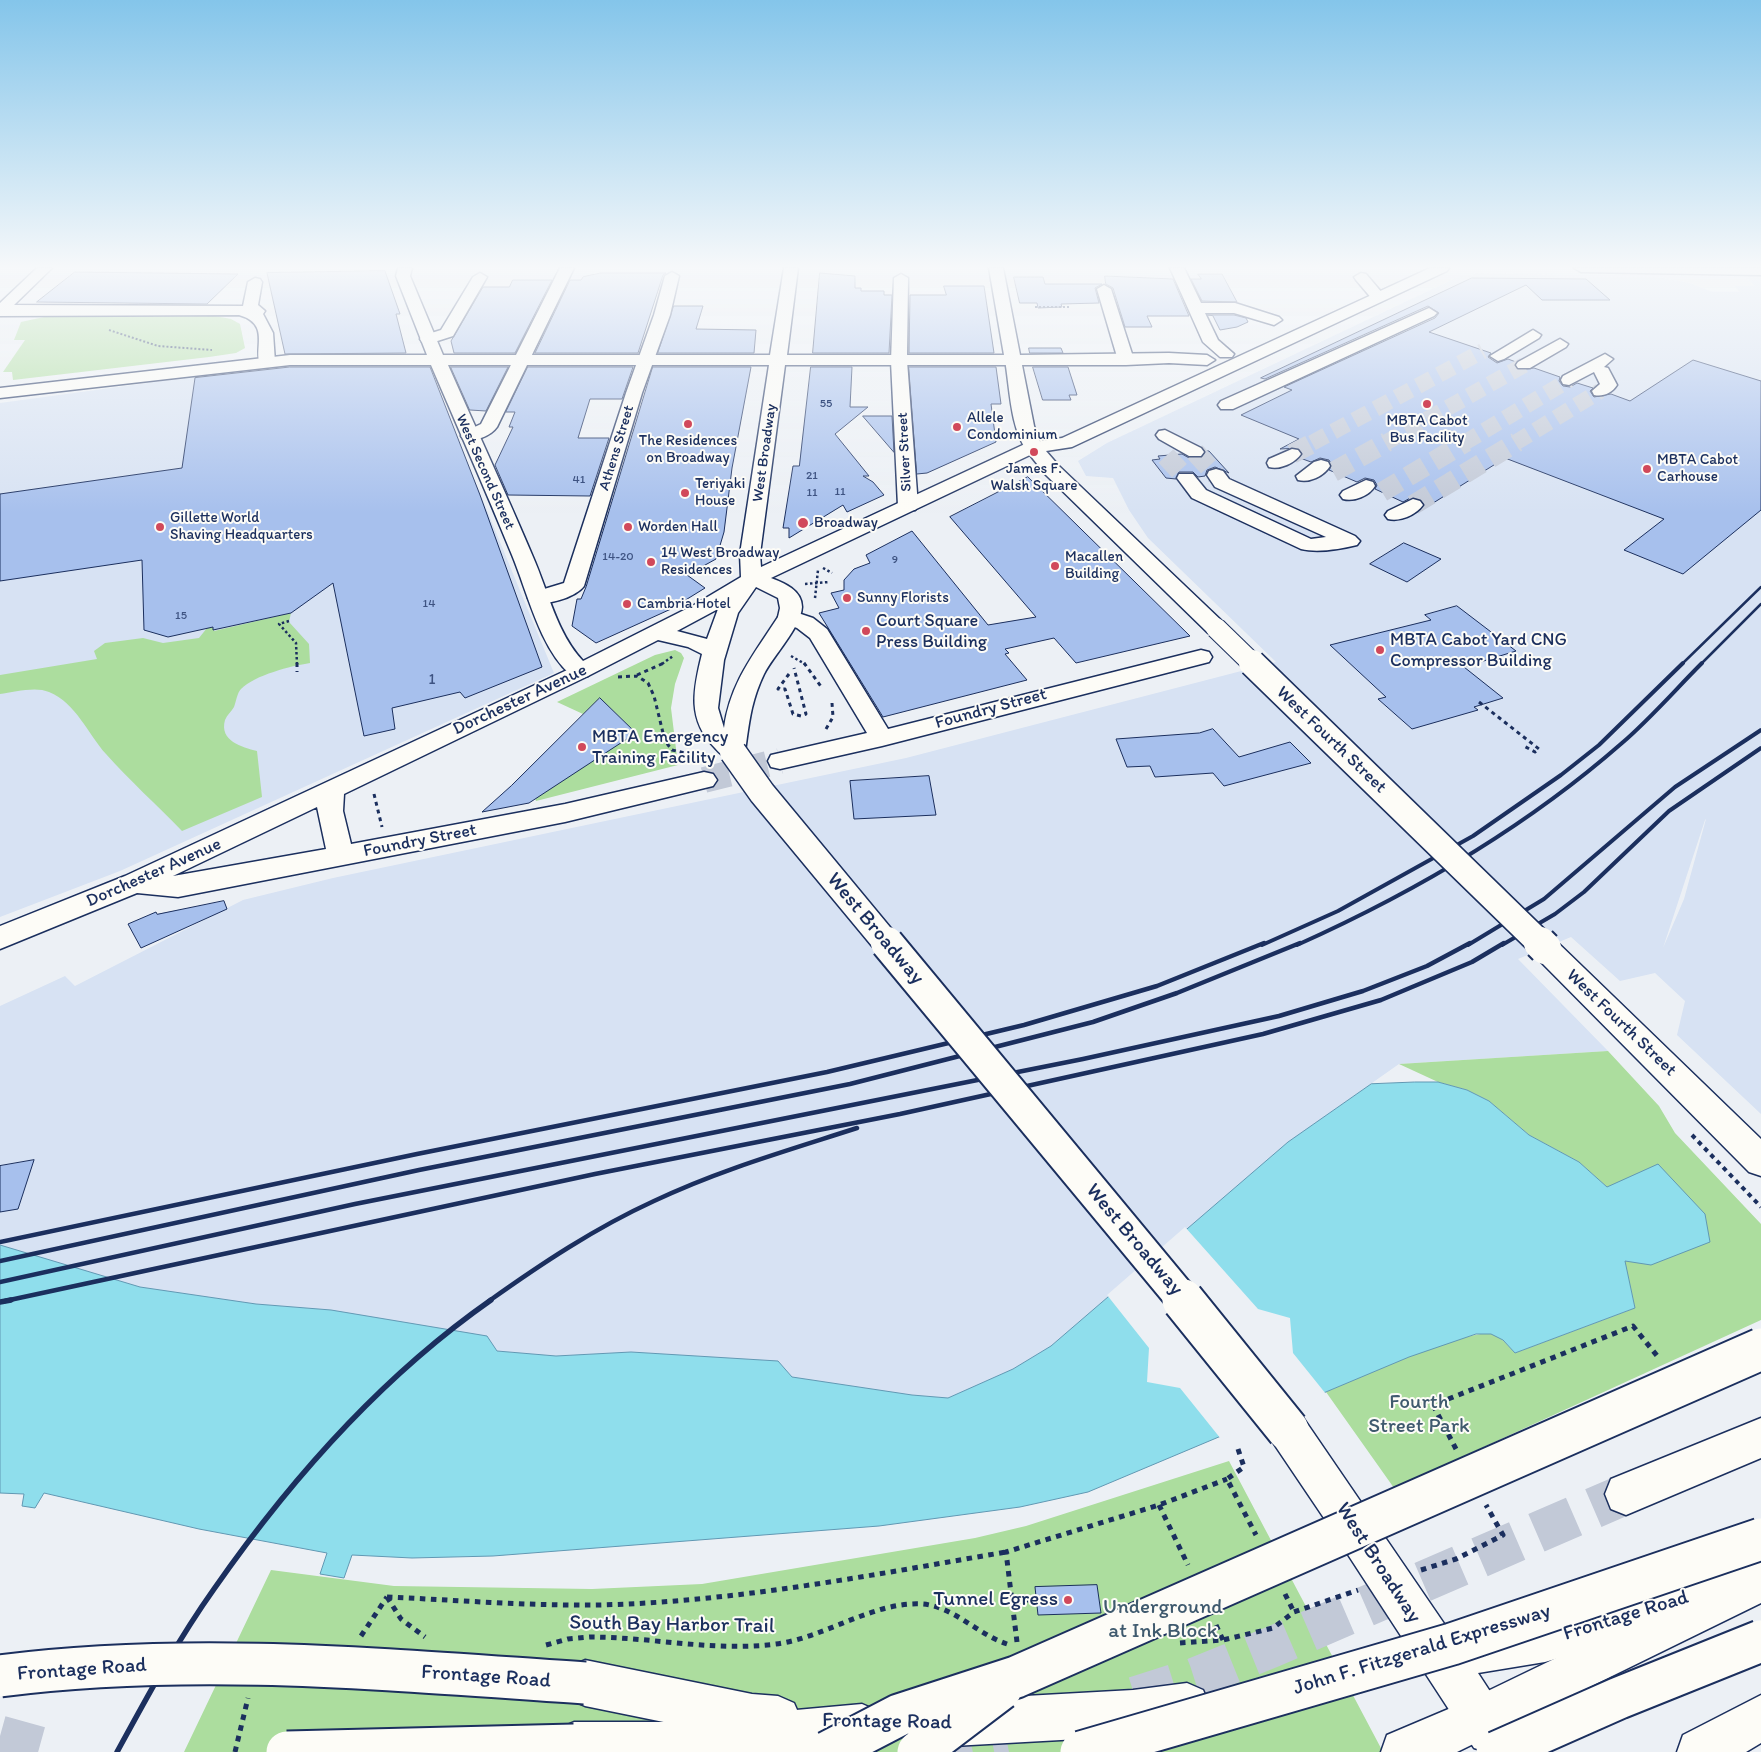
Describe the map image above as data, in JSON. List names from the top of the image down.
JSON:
{
  "streets": {
    "main road": [
      "Athens Street",
      "Silver Street",
      "West Broadway",
      "West Second Street",
      "Dorchester Avenue",
      "Foundry Street",
      "West Fourth Street",
      "Frontage Road",
      "John F. Fitzgerald Expressway"
    ],
    "path": ["South Bay Harbor Trail"]
  },
  "crossings": [
    ["Athens Street", "West Second Street"],
    ["Silver Street", "Dorchester Avenue"],
    ["West Broadway", "Dorchester Avenue"],
    ["West Broadway", "Frontage Road"],
    ["West Second Street", "Dorchester Avenue"],
    ["Dorchester Avenue", "Foundry Street"],
    ["Dorchester Avenue", "West Fourth Street"]
  ],
  "parks": ["Fourth Street Park", "Underground at Ink Block"],
  "places": [
    "MBTA Cabot Bus Facility",
    "The Residences on Broadway",
    "Allele Condominium",
    "James F. Walsh Square",
    "MBTA Cabot Carhouse",
    "Teriyaki House",
    "Broadway",
    "Gillette World Shaving Headquarters",
    "Worden Hall",
    "14 West Broadway Residences",
    "Macallen Building",
    "Sunny Florists",
    "Cambria Hotel",
    "Court Square Press Building",
    "MBTA Cabot Yard CNG Compressor Building",
    "MBTA Emergency Training Facility",
    "Tunnel Egress"
  ],
  "house_numbers": [
    "55",
    "21",
    "41",
    "11",
    "11",
    "14-20",
    "9",
    "14",
    "15",
    "1"
  ]
}
